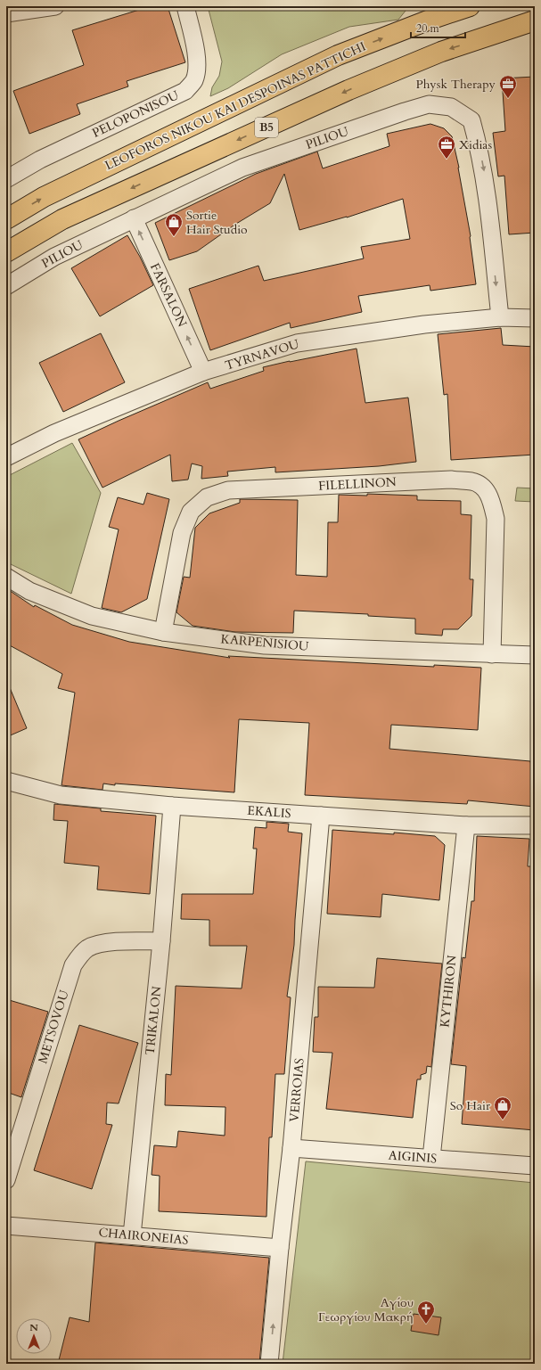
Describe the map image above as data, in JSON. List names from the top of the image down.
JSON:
{
  "streets": {
    "main road": ["LEOFOROS NIKOU KAI DESPOINAS PATTICHI", "B5"],
    "street": [
      "PELOPONISOU",
      "PILIOU",
      "FARSALON",
      "TYRNAVOU",
      "FILELLINON",
      "KARPENISIOU",
      "EKALIS",
      "KYTHIRON",
      "TRIKALON",
      "METSOVOU",
      "VERROIAS",
      "AIGINIS",
      "CHAIRONEIAS"
    ]
  },
  "crossings": [
    ["PILIOU", "FARSALON"],
    ["PILIOU", "TYRNAVOU"],
    ["FARSALON", "TYRNAVOU"],
    ["FILELLINON", "KARPENISIOU"],
    ["EKALIS", "KYTHIRON"],
    ["EKALIS", "TRIKALON"],
    ["EKALIS", "VERROIAS"],
    ["KYTHIRON", "AIGINIS"],
    ["TRIKALON", "METSOVOU"],
    ["TRIKALON", "CHAIRONEIAS"],
    ["VERROIAS", "AIGINIS"],
    ["VERROIAS", "CHAIRONEIAS"]
  ],
  "one_way": ["FARSALON"],
  "places": {
    "office": ["Physk Therapy", "Xidias"],
    "shop": ["Sortie Hair Studio", "So Hair"],
    "church": ["Αγίου Γεωργίου Μακρή"]
  },
  "scale_bar": "20 m",
  "north": "top"
}
